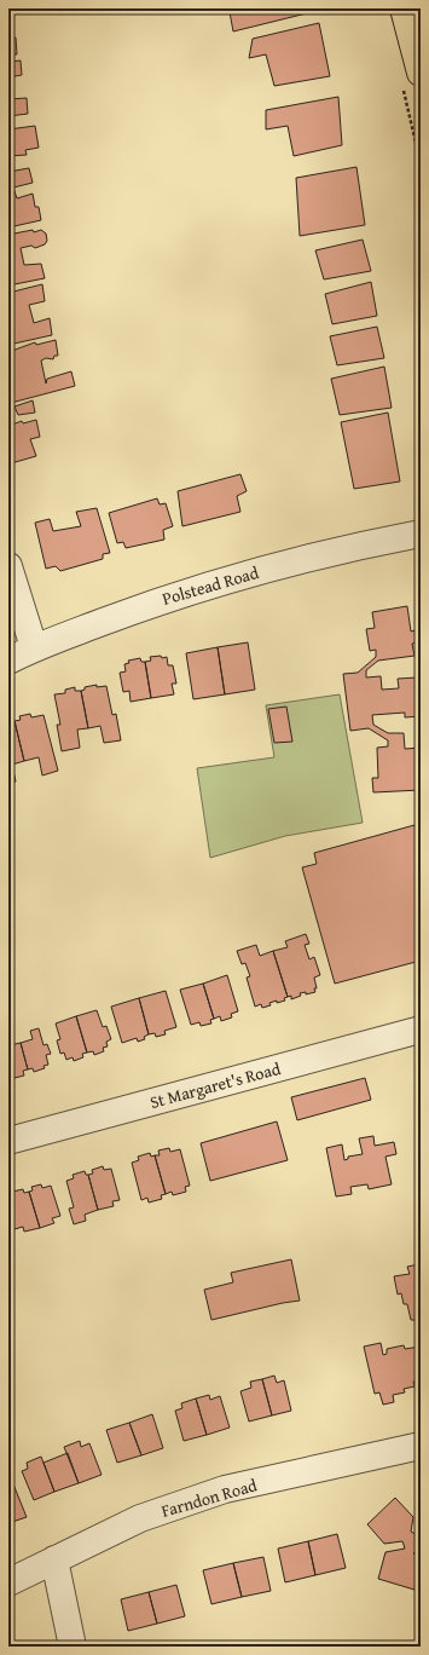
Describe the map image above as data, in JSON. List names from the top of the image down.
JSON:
{
  "streets": {
    "street": ["Polstead Road", "St Margaret's Road", "Farndon Road"]
  }
}
